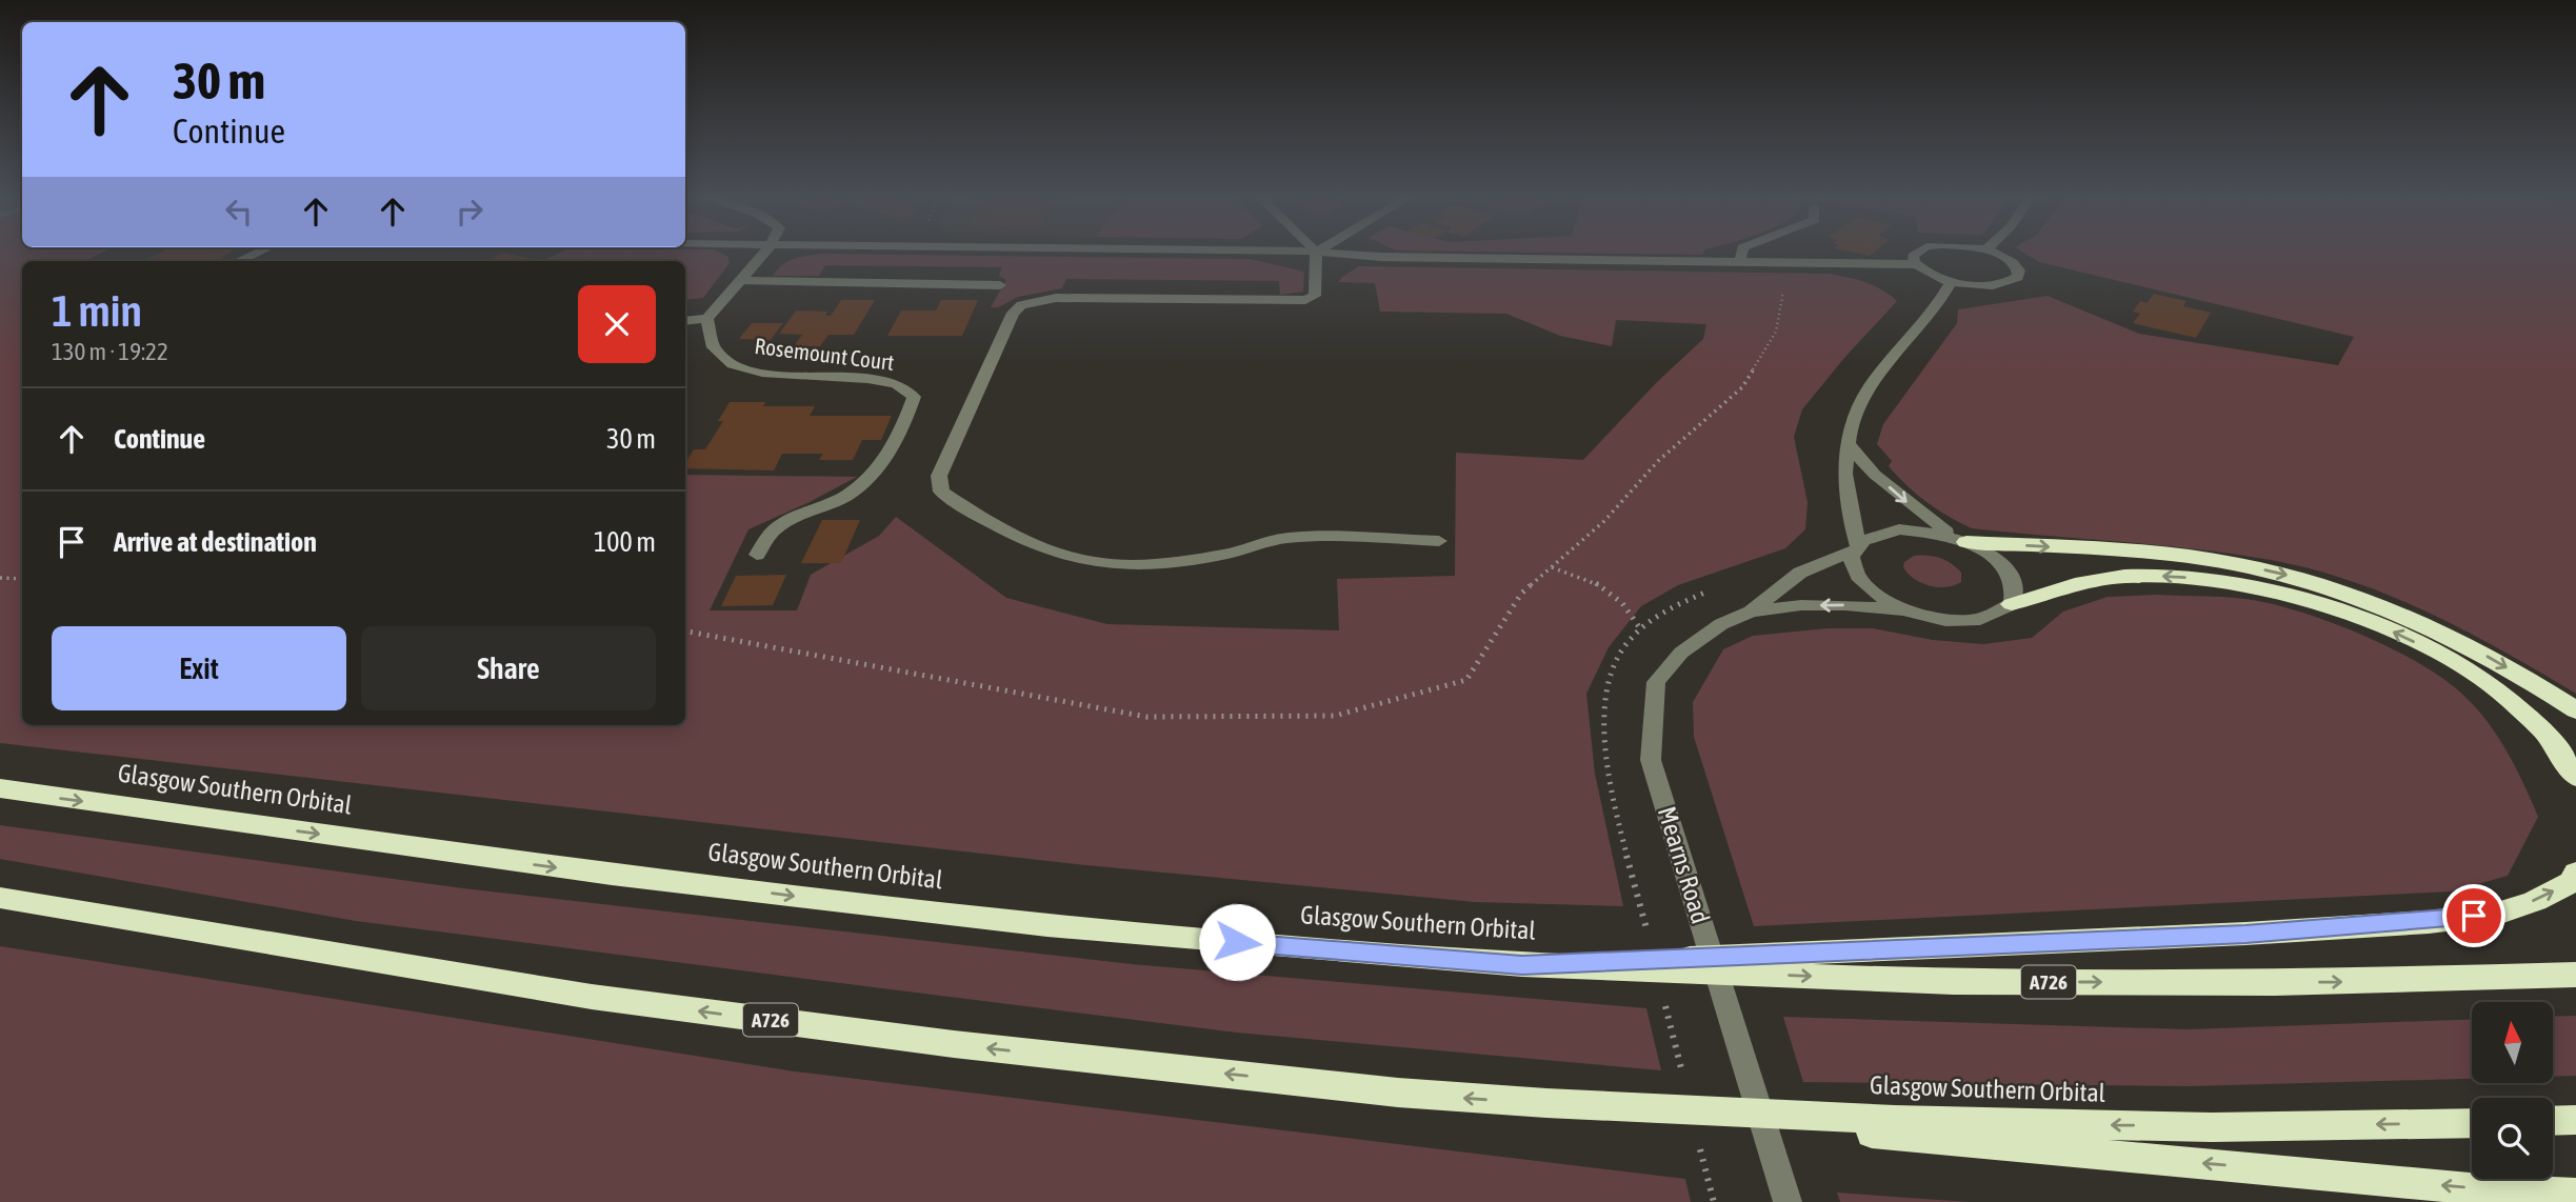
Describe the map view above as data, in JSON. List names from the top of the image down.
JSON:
{
  "streets": {
    "highway": ["Glasgow Southern Orbital", "A726"],
    "street": ["Rosemount Court", "Mearns Road"]
  },
  "north": "top",
  "page": {
    "turn": ["30 m", "Continue"],
    "heading": ["1 min", "130 m · 19:22"],
    "list": [
      {
        "name": "Continue",
        "value": "30 m"
      },
      {
        "name": "Arrive at destination",
        "value": "100 m"
      }
    ],
    "buttons": ["Exit", "Share"]
  }
}
